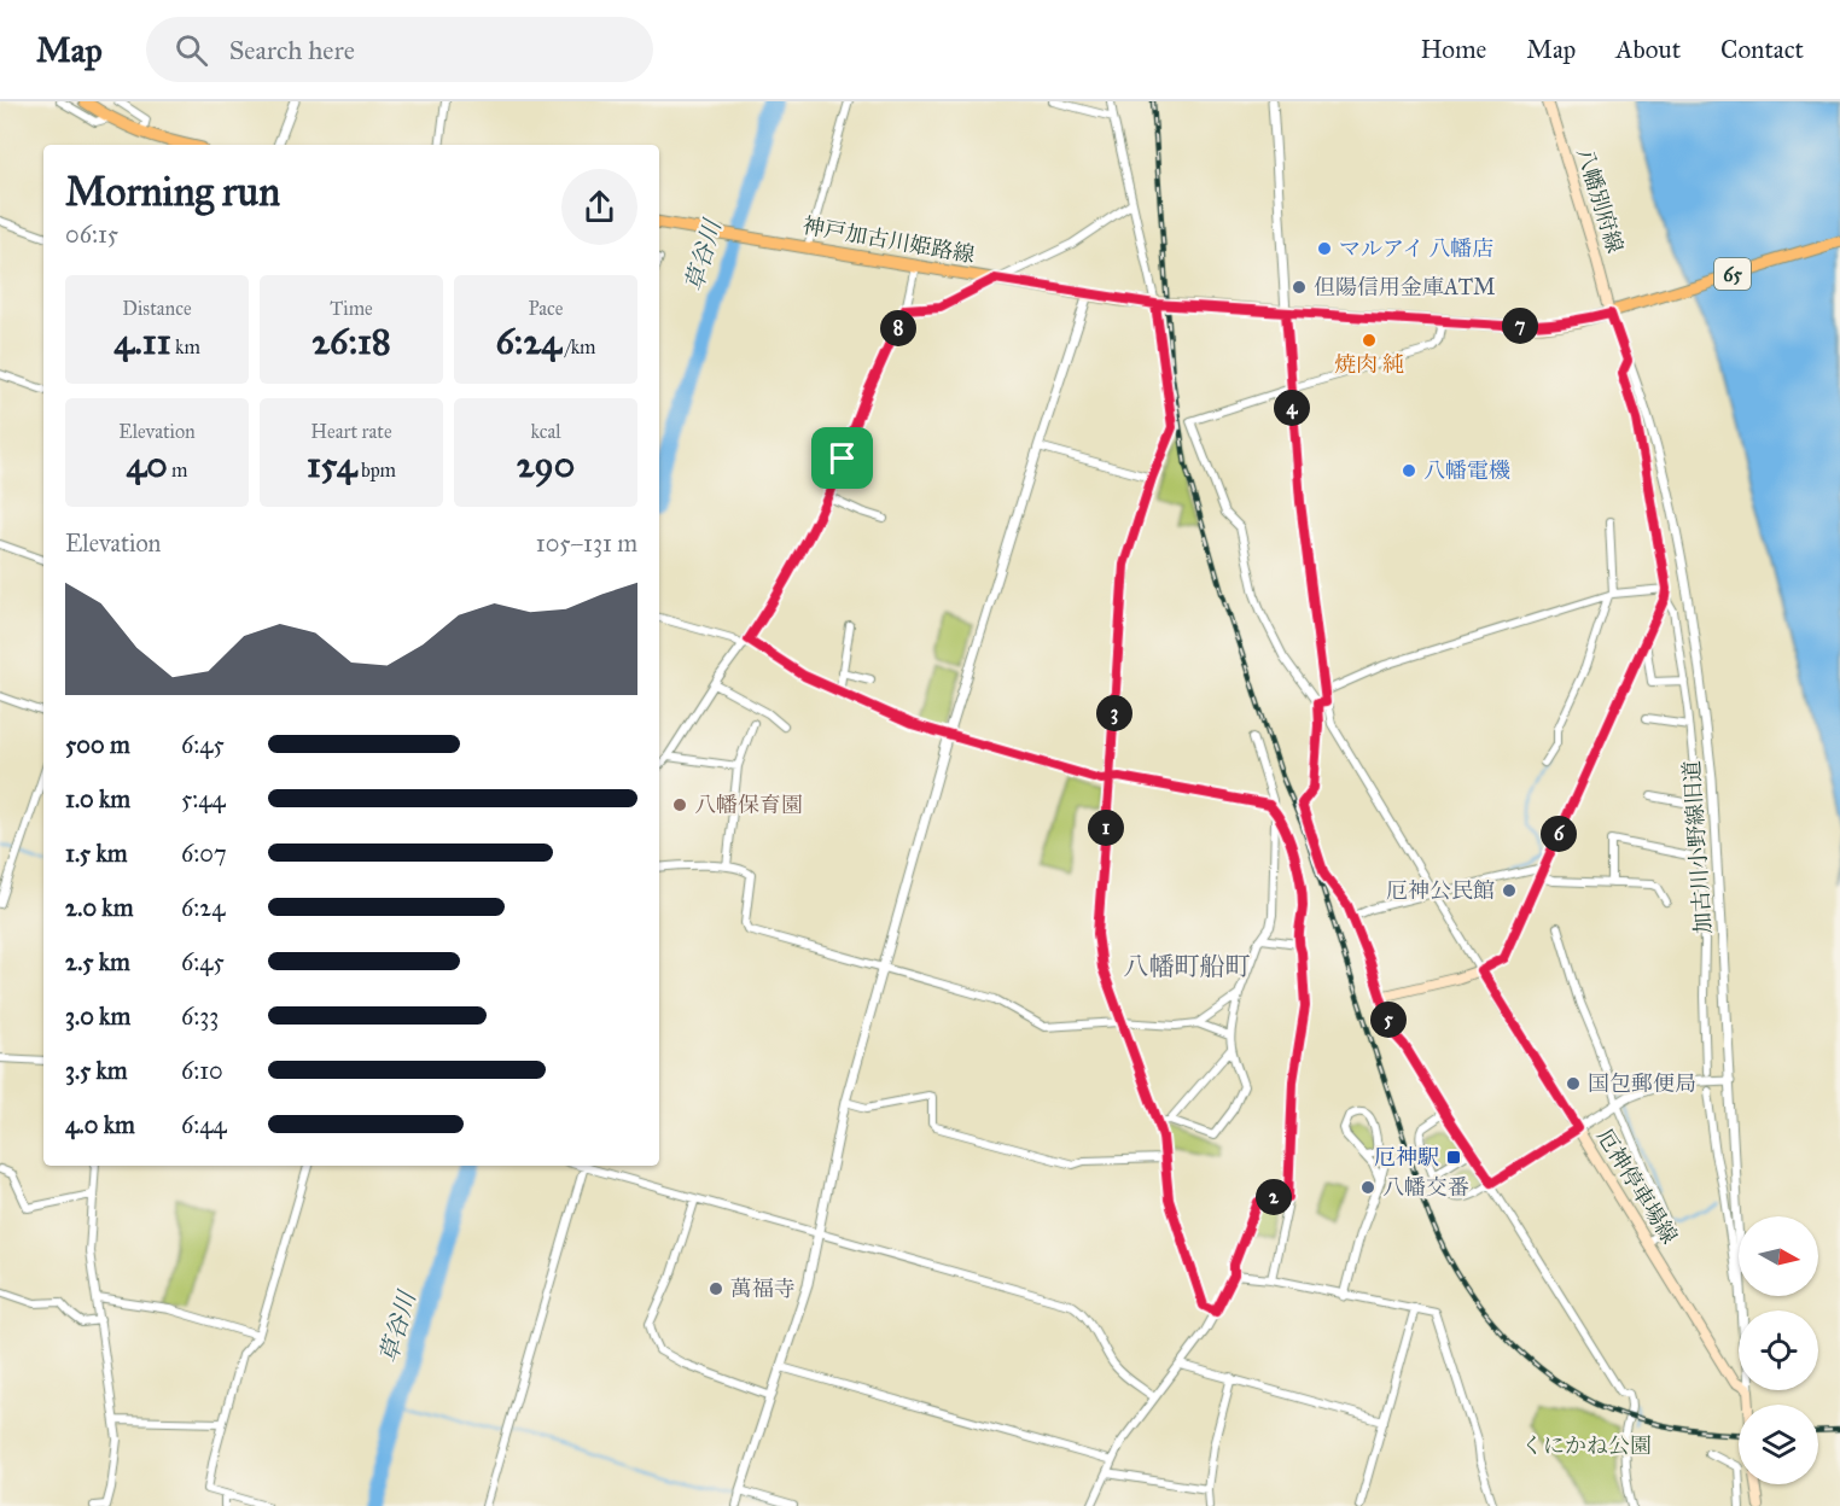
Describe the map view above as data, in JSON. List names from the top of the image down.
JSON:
{
  "streets": {
    "main road": [
      "八幡別府線",
      "神戸加古川姫路線",
      "65",
      "厄神停車場線"
    ],
    "street": ["加古川小野線旧道"]
  },
  "crossings": [
    ["八幡別府線", "神戸加古川姫路線"],
    ["八幡別府線", "加古川小野線旧道"],
    ["神戸加古川姫路線", "加古川小野線旧道"],
    ["加古川小野線旧道", "厄神停車場線"]
  ],
  "districts": ["八幡町船町"],
  "water": ["草谷川"],
  "parks": ["くにかね公園"],
  "places": {
    "other": [
      "マルアイ 八幡店",
      "但陽信用金庫ATM",
      "焼肉 純",
      "八幡電機",
      "八幡保育園",
      "厄神公民館",
      "国包郵便局",
      "八幡交番",
      "萬福寺"
    ],
    "transit": ["厄神駅"]
  },
  "north": "right",
  "page": {
    "header": "Map",
    "search": "Search here",
    "nav": [
      "Home",
      "Map",
      "About",
      "Contact"
    ],
    "heading": ["Morning run", "06:15"],
    "stats": [
      ["Distance", "4.11 km"],
      ["Time", "26:18"],
      ["Pace", "6:24 /km"],
      ["Elevation", "40 m"],
      ["Heart rate", "154 bpm"],
      ["kcal", "290"]
    ],
    "pins": [
      "7",
      "8",
      "4",
      "3",
      "1",
      "6",
      "5",
      "2"
    ],
    "chart": ["Elevation", "105–131 m"],
    "list": [
      {
        "name": "500 m",
        "note": "6:45"
      },
      {
        "name": "1.0 km",
        "note": "5:44"
      },
      {
        "name": "1.5 km",
        "note": "6:07"
      },
      {
        "name": "2.0 km",
        "note": "6:24"
      },
      {
        "name": "2.5 km",
        "note": "6:45"
      },
      {
        "name": "3.0 km",
        "note": "6:33"
      },
      {
        "name": "3.5 km",
        "note": "6:10"
      },
      {
        "name": "4.0 km",
        "note": "6:44"
      }
    ]
  }
}
